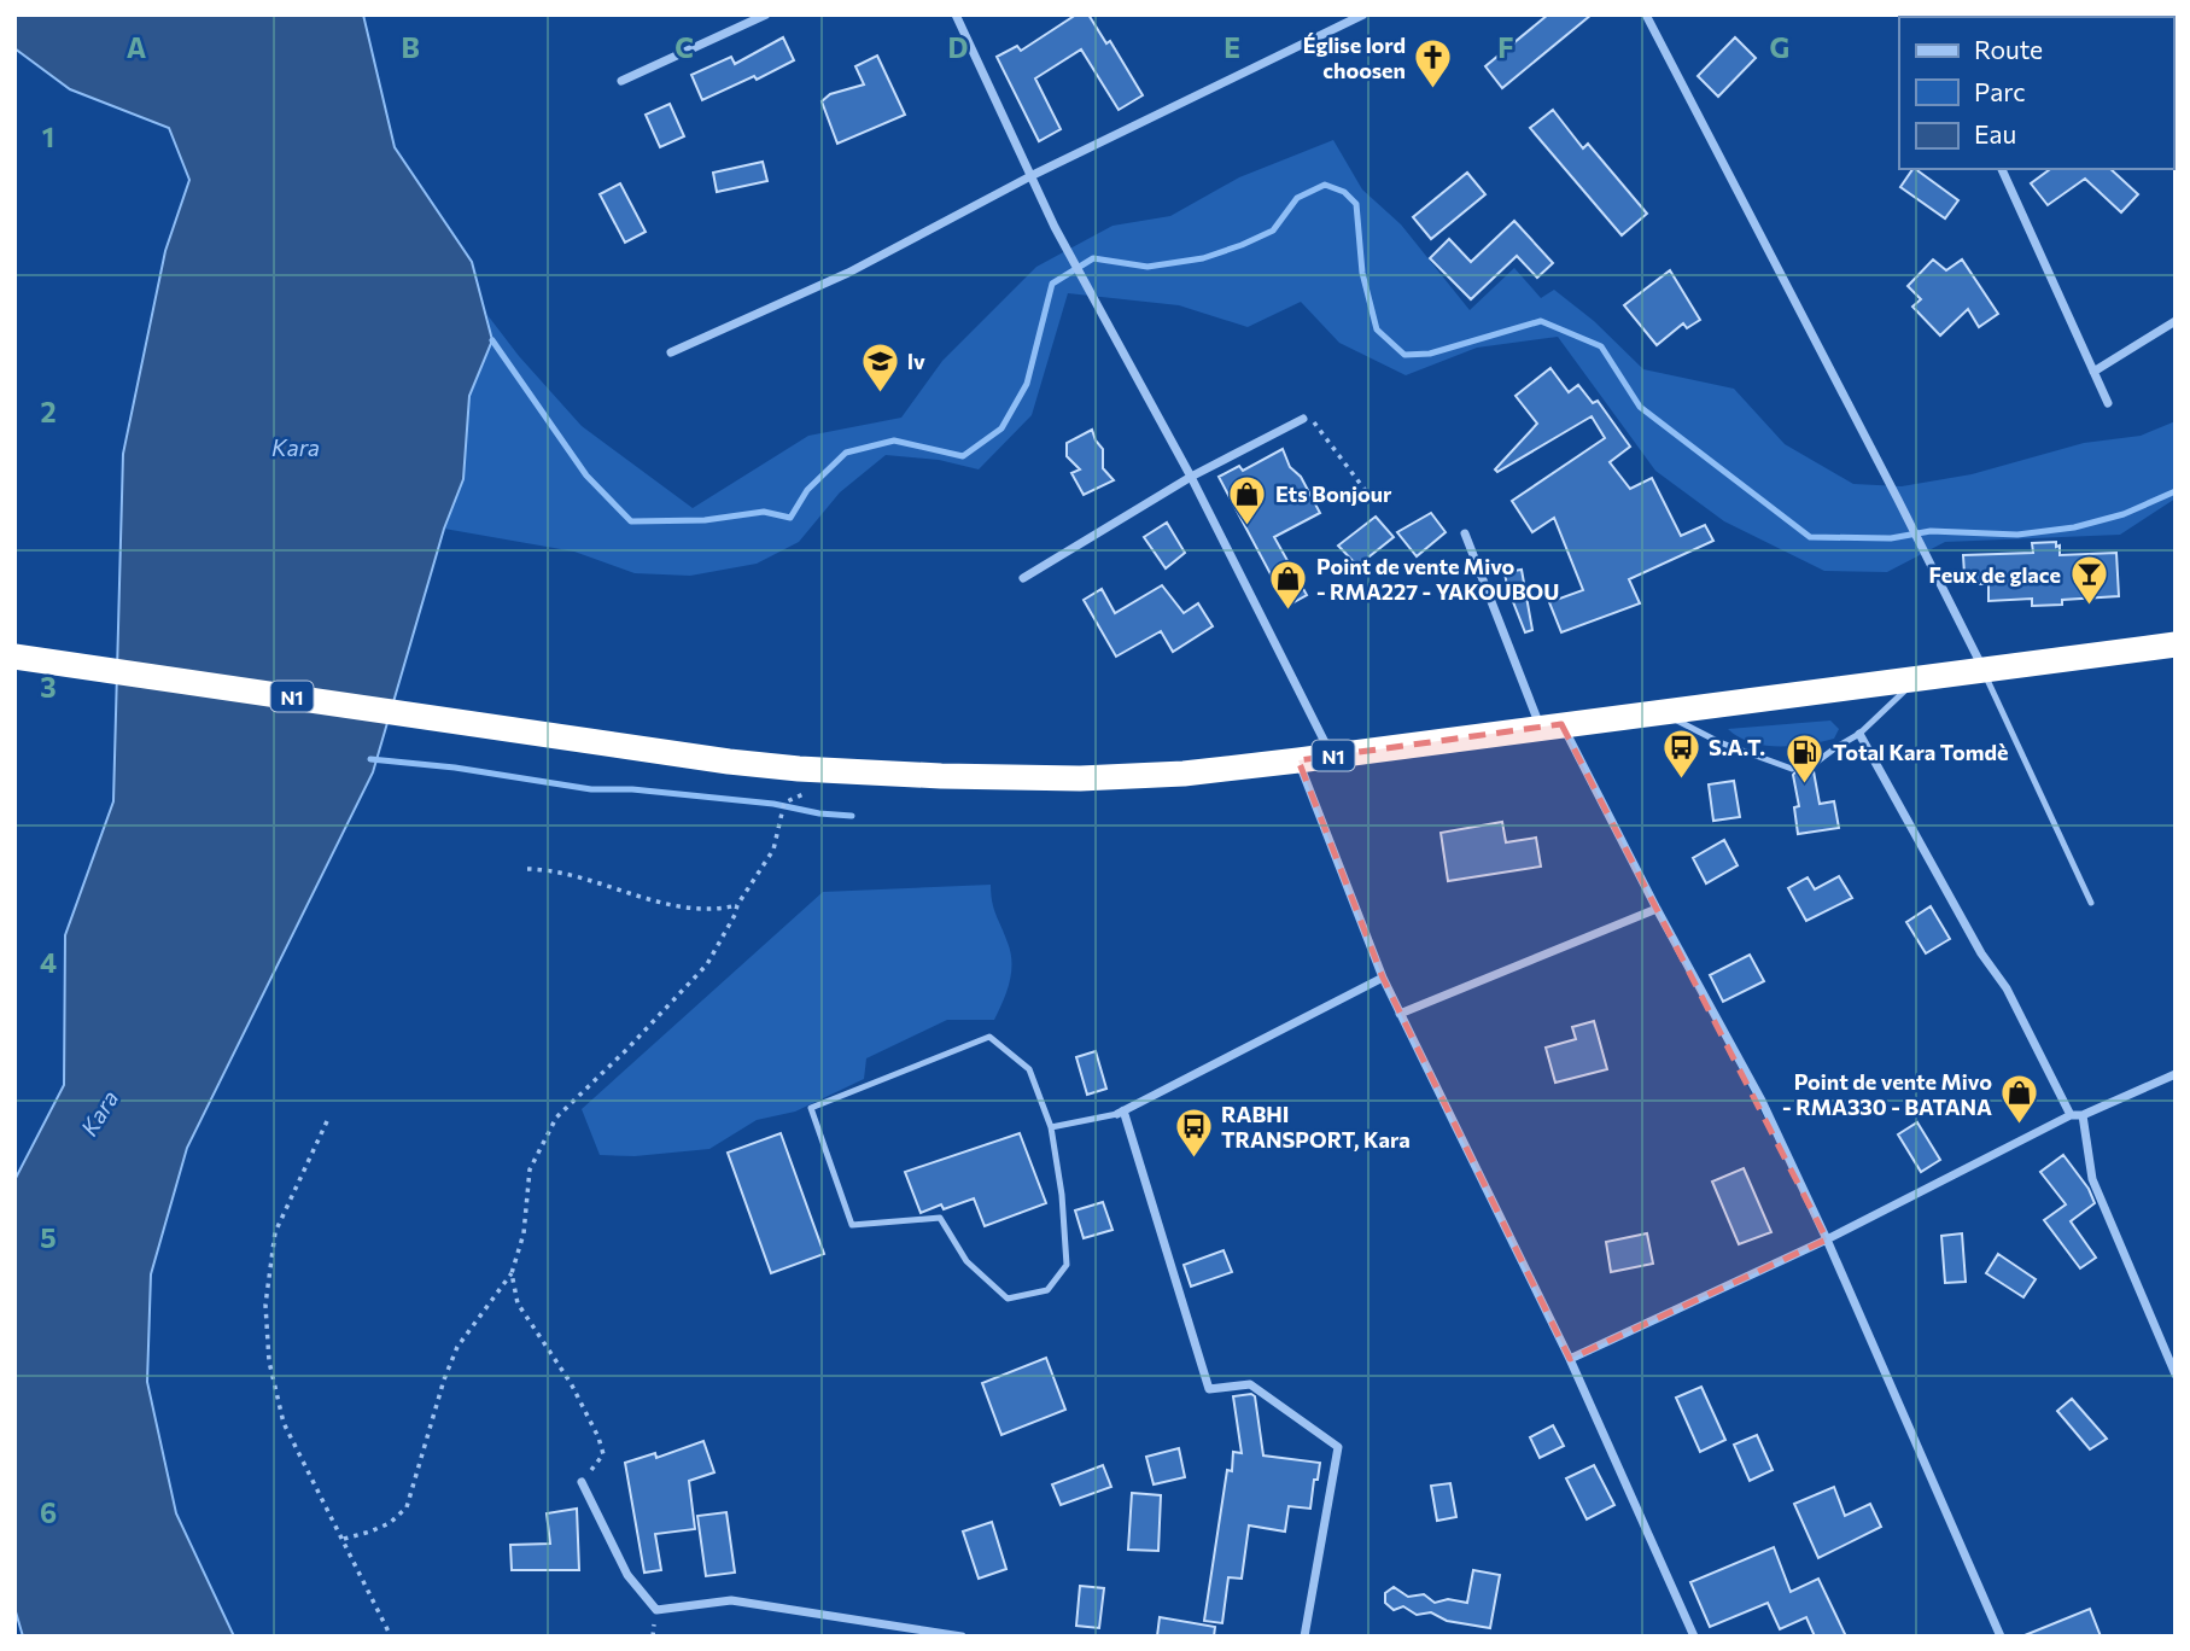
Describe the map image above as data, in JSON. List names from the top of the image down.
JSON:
{
  "streets": {
    "highway": ["N1"]
  },
  "water": ["Kara"],
  "places": {
    "church": ["Église lord choosen"],
    "school or university": ["lv"],
    "shop": ["Ets Bonjour", "Point de vente Mivo - RMA227 - YAKOUBOU", "Point de vente Mivo - RMA330 - BATANA"],
    "bar": ["Feux de glace"],
    "bus stop": ["S.A.T.", "RABHI TRANSPORT, Kara"],
    "fuel station": ["Total Kara Tomdè"]
  },
  "legend": ["Route", "Parc", "Eau"],
  "grid": {
    "columns": [
      "A",
      "B",
      "C",
      "D",
      "E",
      "F",
      "G"
    ],
    "rows": [
      "1",
      "2",
      "3",
      "4",
      "5",
      "6"
    ]
  }
}
